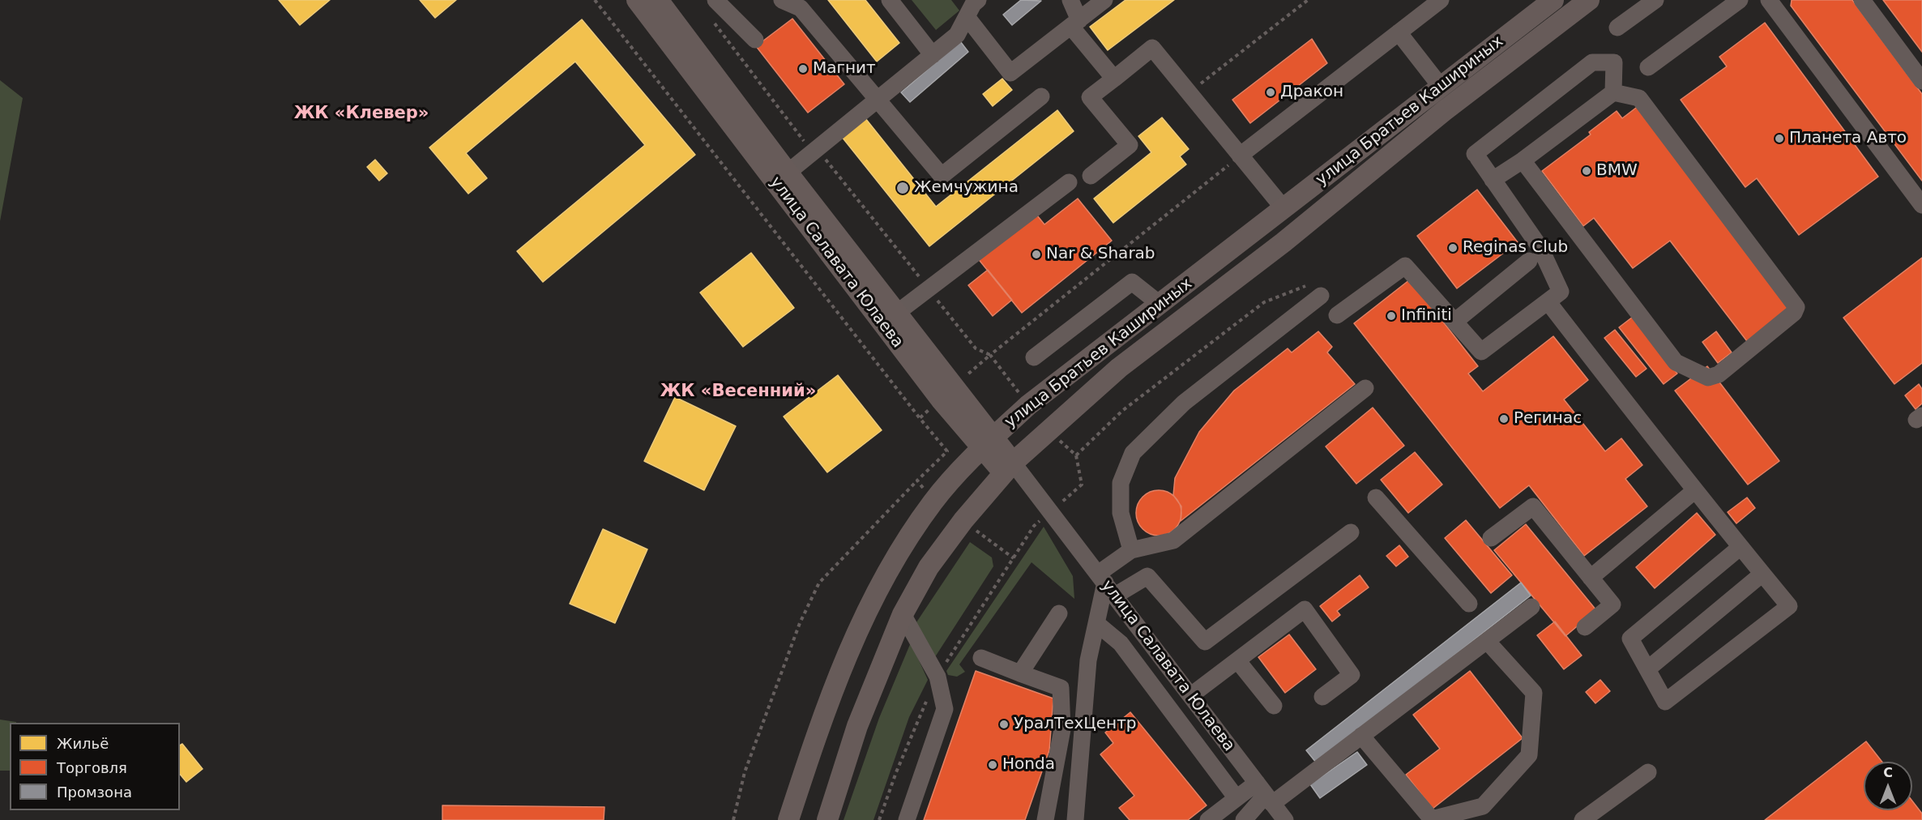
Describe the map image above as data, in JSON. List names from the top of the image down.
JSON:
{
  "streets": {
    "main road": ["улица Братьев Кашириных", "улица Салавата Юлаева"]
  },
  "crossings": [
    ["улица Братьев Кашириных", "улица Салавата Юлаева"]
  ],
  "districts": ["ЖК «Клевер»", "ЖК «Весенний»"],
  "places": [
    "Магнит",
    "Дракон",
    "Планета Авто",
    "BMW",
    "Жемчужина",
    "Reginas Club",
    "Nar & Sharab",
    "Infiniti",
    "Регинас",
    "УралТехЦентр",
    "Honda"
  ],
  "legend": ["Жильё", "Торговля", "Промзона"],
  "north": "top"
}
